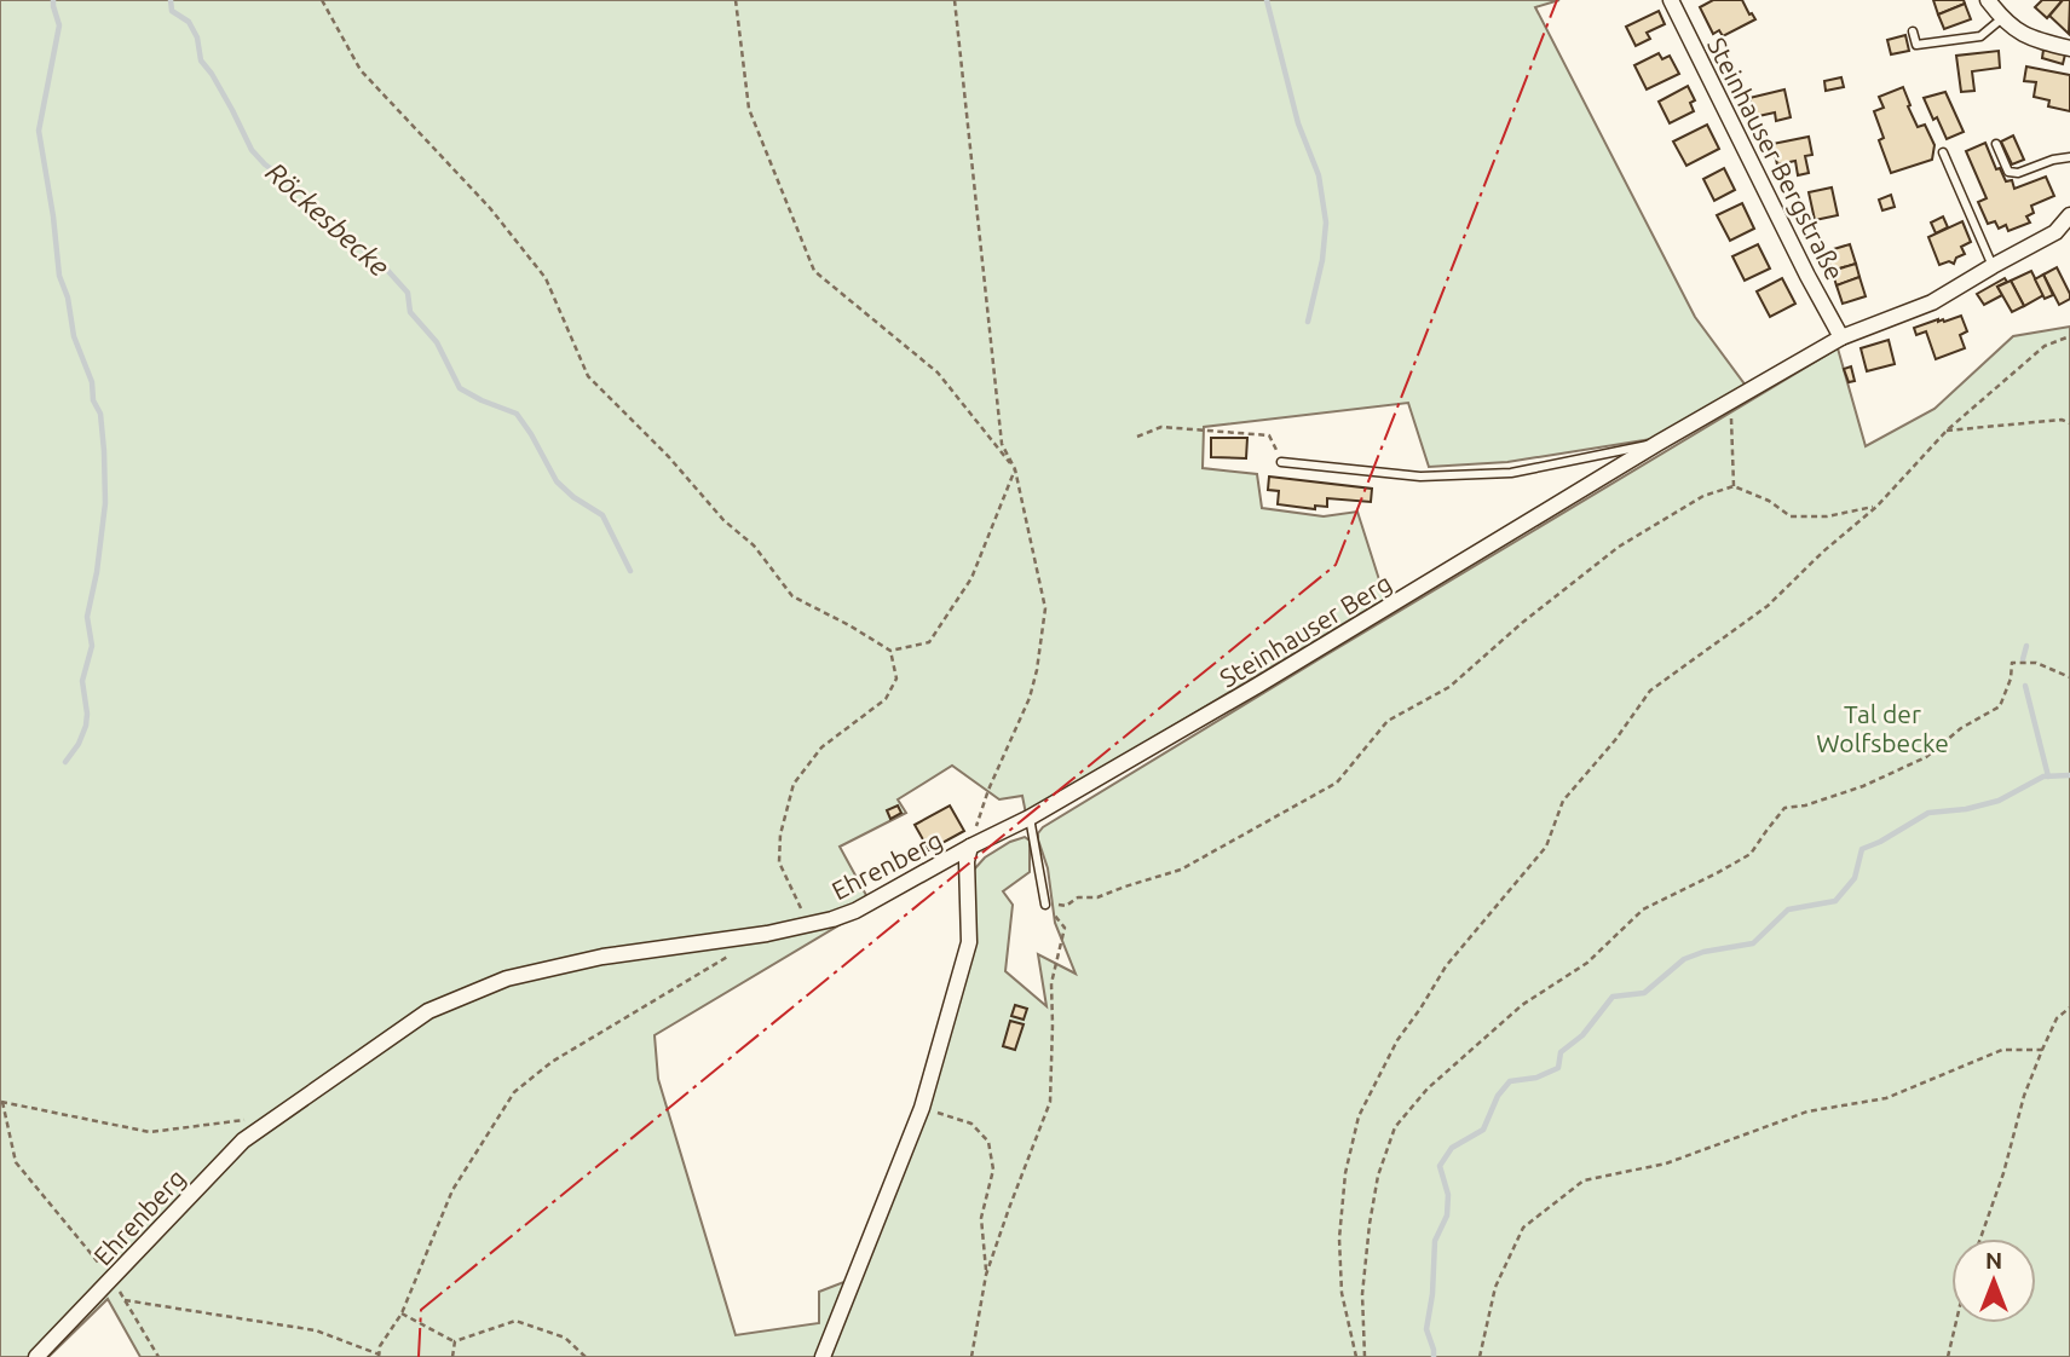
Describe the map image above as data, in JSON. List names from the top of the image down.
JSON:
{
  "streets": {
    "street": ["Steinhauser Bergstraße", "Steinhauser Berg", "Ehrenberg"]
  },
  "crossings": [
    ["Steinhauser Bergstraße", "Steinhauser Berg"],
    ["Steinhauser Berg", "Ehrenberg"]
  ],
  "water": ["Röckesbecke"],
  "parks": ["Tal der Wolfsbecke"],
  "north": "top"
}
